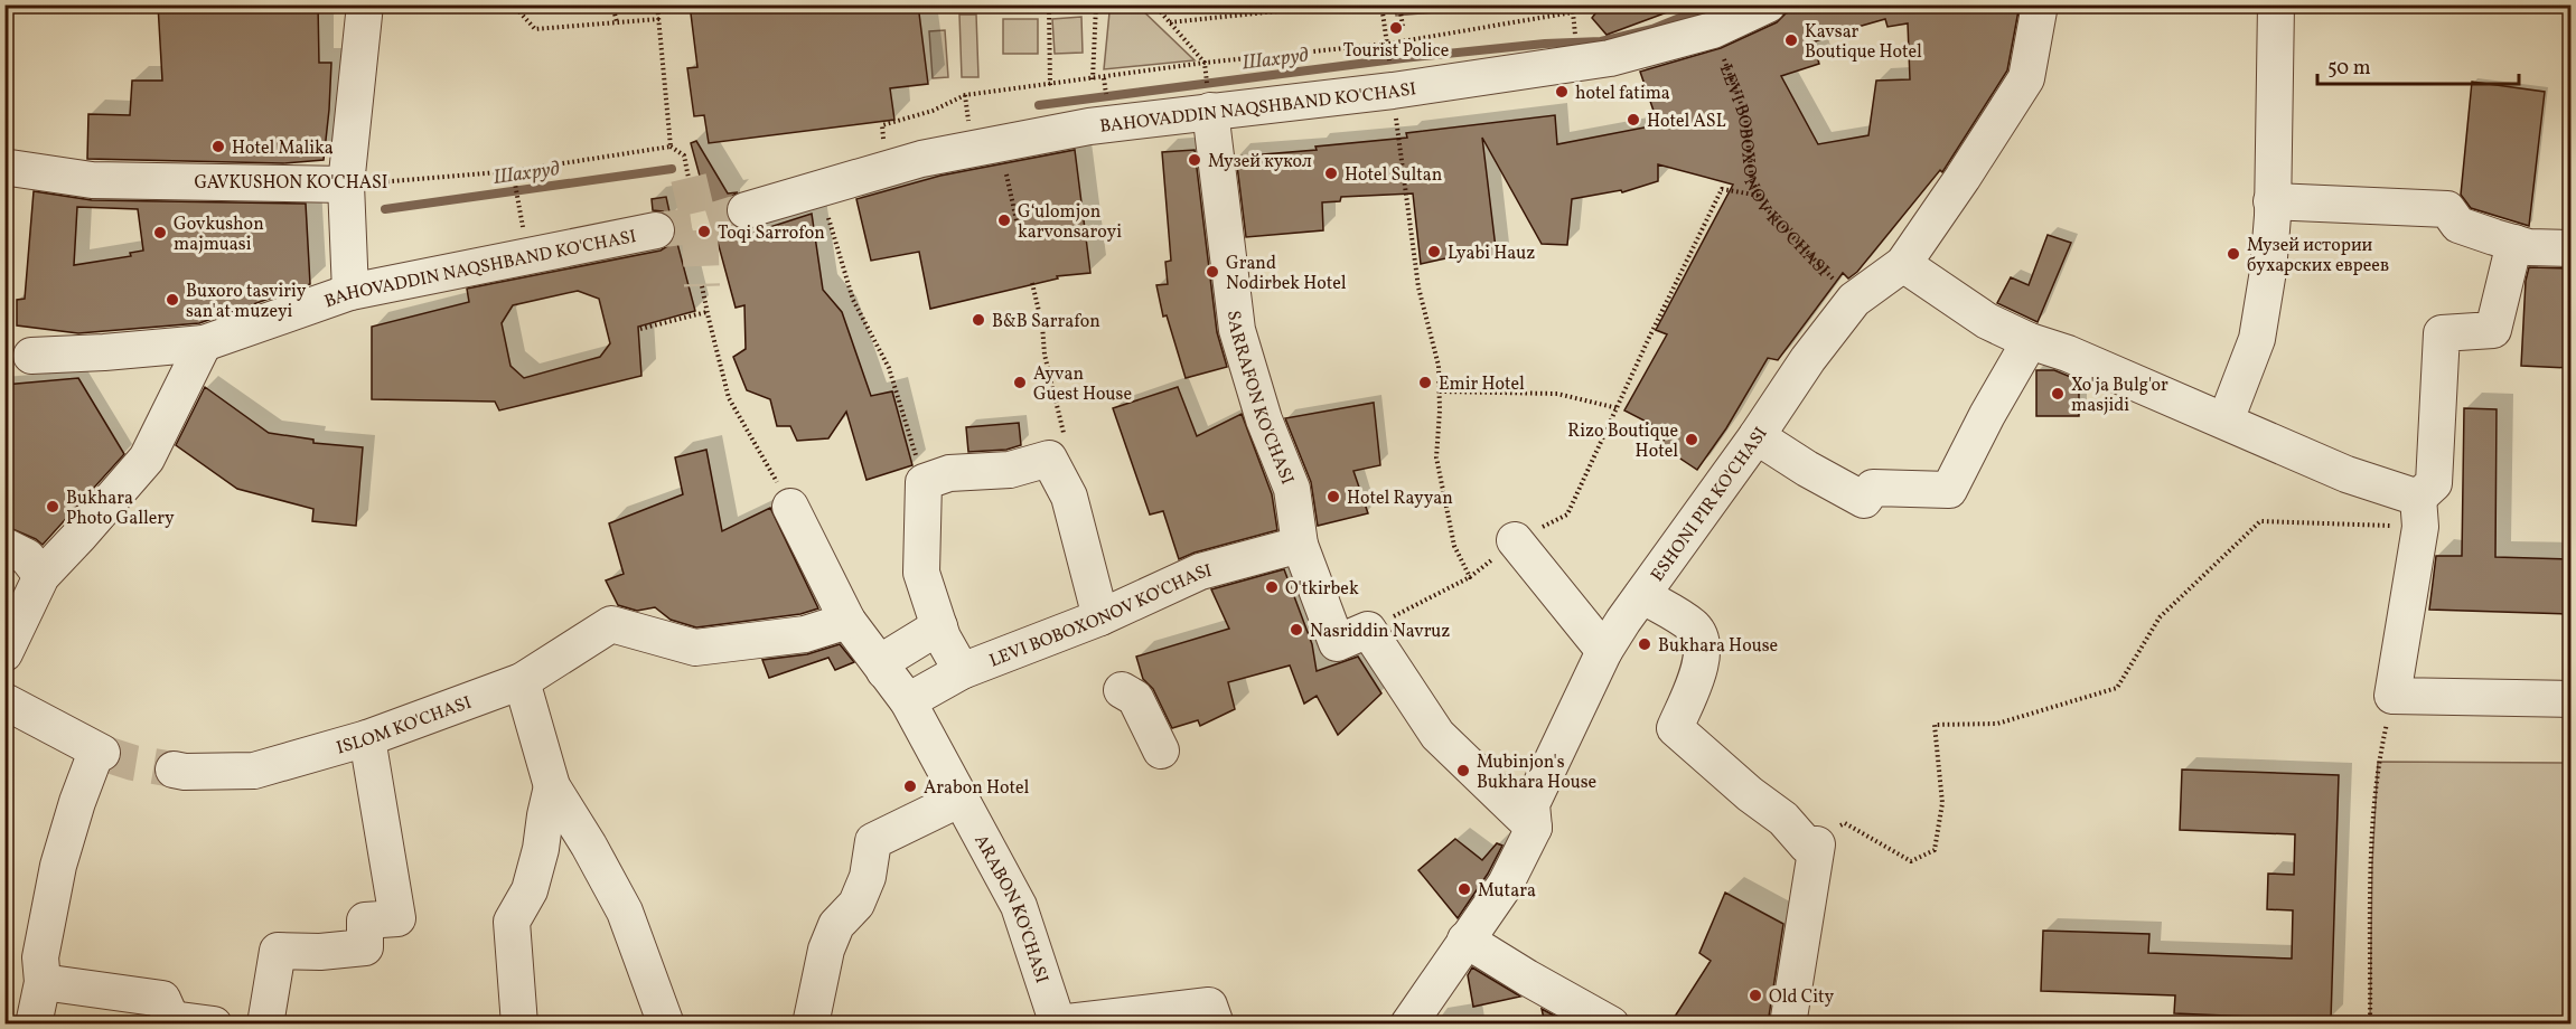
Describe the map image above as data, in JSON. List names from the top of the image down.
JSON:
{
  "streets": {
    "street": [
      "BAHOVADDIN NAQSHBAND KO'CHASI",
      "LEVI BOBOXONOV KO'CHASI",
      "GAVKUSHON KO'CHASI",
      "SARRAFON KO'CHASI",
      "ESHONI PIR KO'CHASI",
      "ISLOM KO'CHASI",
      "ARABON KO'CHASI"
    ]
  },
  "crossings": [
    ["BAHOVADDIN NAQSHBAND KO'CHASI", "LEVI BOBOXONOV KO'CHASI"],
    ["BAHOVADDIN NAQSHBAND KO'CHASI", "SARRAFON KO'CHASI"],
    ["LEVI BOBOXONOV KO'CHASI", "SARRAFON KO'CHASI"],
    ["LEVI BOBOXONOV KO'CHASI", "ESHONI PIR KO'CHASI"],
    ["LEVI BOBOXONOV KO'CHASI", "ARABON KO'CHASI"],
    ["ISLOM KO'CHASI", "ARABON KO'CHASI"]
  ],
  "water": ["Шахруд"],
  "places": [
    "Tourist Police",
    "Kavsar Boutique Hotel",
    "hotel fatima",
    "Hotel ASL",
    "Hotel Malika",
    "Музей кукол",
    "Hotel Sultan",
    "Gʻulomjon karvonsaroyi",
    "Toqi Sarrofon",
    "Govkushon majmuasi",
    "Lyabi Hauz",
    "Музей истории бухарских евреев",
    "Grand Nodirbek Hotel",
    "Buxoro tasviriy san'at muzeyi",
    "B&B Sarrafon",
    "Ayvan Guest House",
    "Emir Hotel",
    "Xo'ja Bulg'or masjidi",
    "Rizo Boutique Hotel",
    "Hotel Rayyan",
    "Bukhara Photo Gallery",
    "O'tkirbek",
    "Nasriddin Navruz",
    "Bukhara House",
    "Mubinjon's Bukhara House",
    "Arabon Hotel",
    "Mutara",
    "Old City"
  ],
  "scale_bar": "50 m"
}
